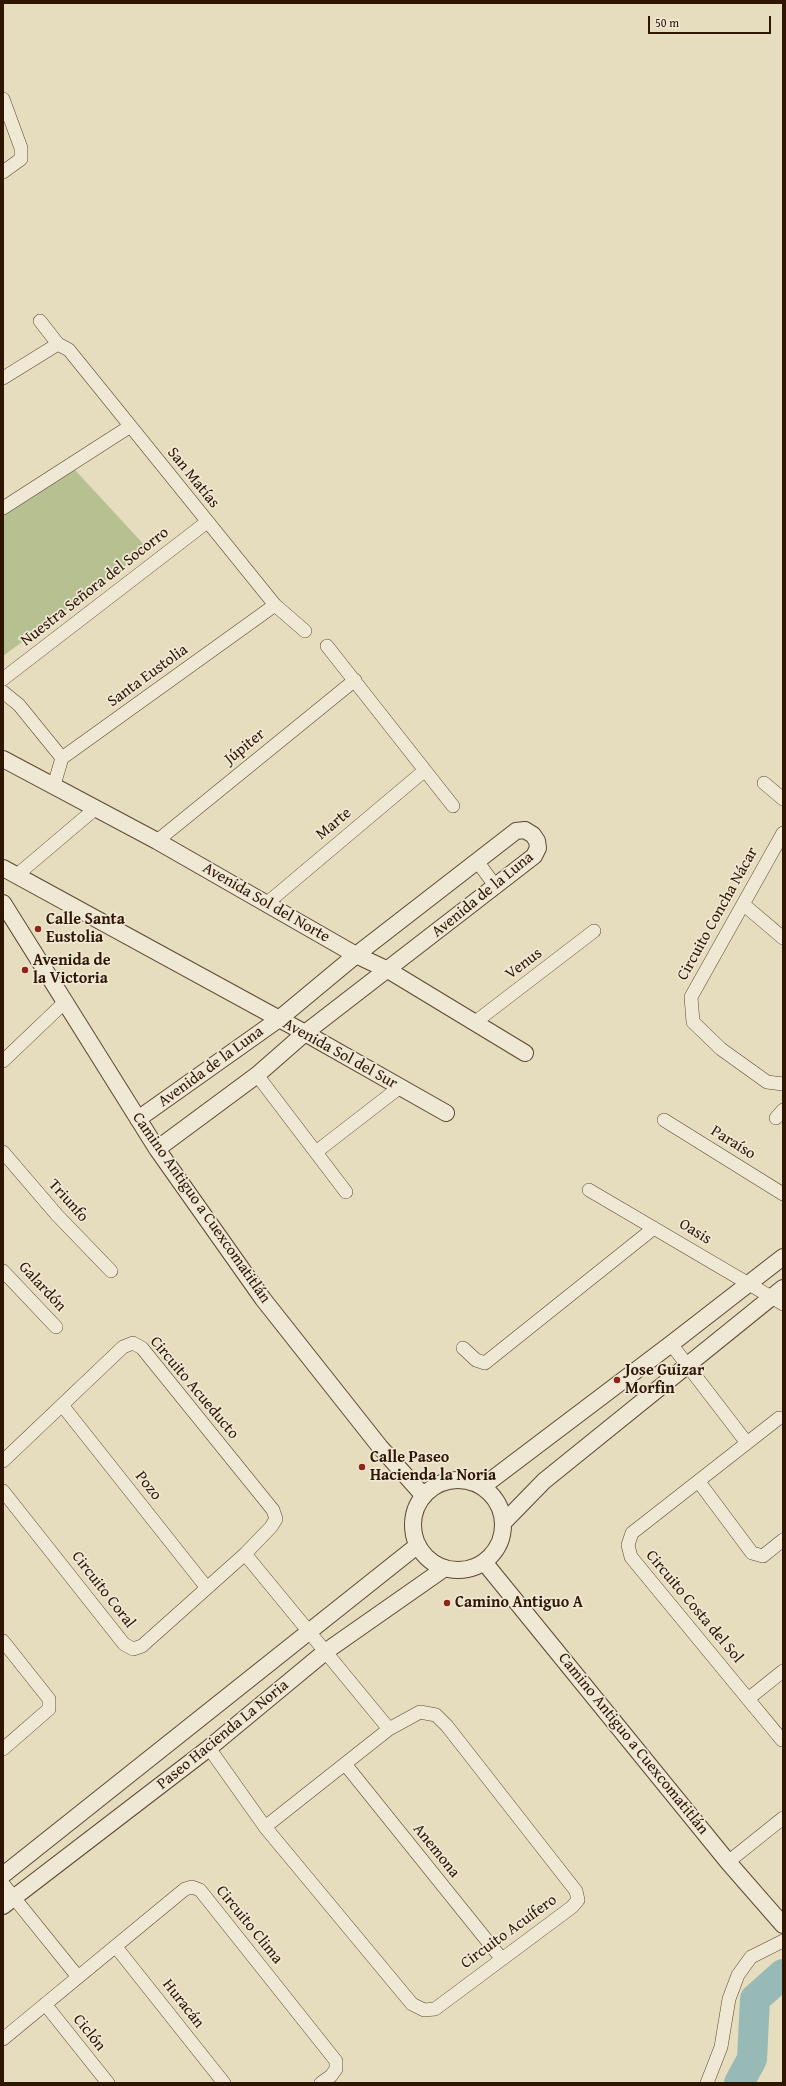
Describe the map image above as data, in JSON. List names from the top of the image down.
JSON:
{
  "streets": {
    "street": [
      "San Matías",
      "Nuestra Señora del Socorro",
      "Santa Eustolia",
      "Júpiter",
      "Marte",
      "Avenida de la Luna",
      "Avenida Sol del Norte",
      "Circuito Concha Nácar",
      "Venus",
      "Avenida Sol del Sur",
      "Paraíso",
      "Triunfo",
      "Camino Antiguo a Cuexcomatitlán",
      "Oasis",
      "Galardón",
      "Circuito Acueducto",
      "Pozo",
      "Circuito Coral",
      "Circuito Costa del Sol",
      "Paseo Hacienda La Noria",
      "Anemona",
      "Circuito Clima",
      "Circuito Acuífero",
      "Huracán",
      "Ciclón"
    ]
  },
  "crossings": [
    ["San Matías", "Nuestra Señora del Socorro"],
    ["San Matías", "Santa Eustolia"],
    ["Júpiter", "Avenida Sol del Norte"],
    ["Marte", "Avenida Sol del Norte"],
    ["Avenida de la Luna", "Avenida Sol del Norte"],
    ["Avenida de la Luna", "Avenida Sol del Sur"],
    ["Avenida de la Luna", "Camino Antiguo a Cuexcomatitlán"],
    ["Avenida Sol del Norte", "Venus"],
    ["Camino Antiguo a Cuexcomatitlán", "Paseo Hacienda La Noria"],
    ["Circuito Acueducto", "Pozo"],
    ["Circuito Acueducto", "Circuito Coral"],
    ["Pozo", "Circuito Coral"],
    ["Paseo Hacienda La Noria", "Circuito Acuífero"],
    ["Anemona", "Circuito Acuífero"],
    ["Circuito Clima", "Huracán"],
    ["Circuito Clima", "Ciclón"]
  ],
  "places": [
    "Calle Santa Eustolia",
    "Avenida de la Victoria",
    "Jose Guizar Morfin",
    "Calle Paseo Hacienda la Noria",
    "Camino Antiguo A"
  ],
  "scale_bar": "50 m"
}
